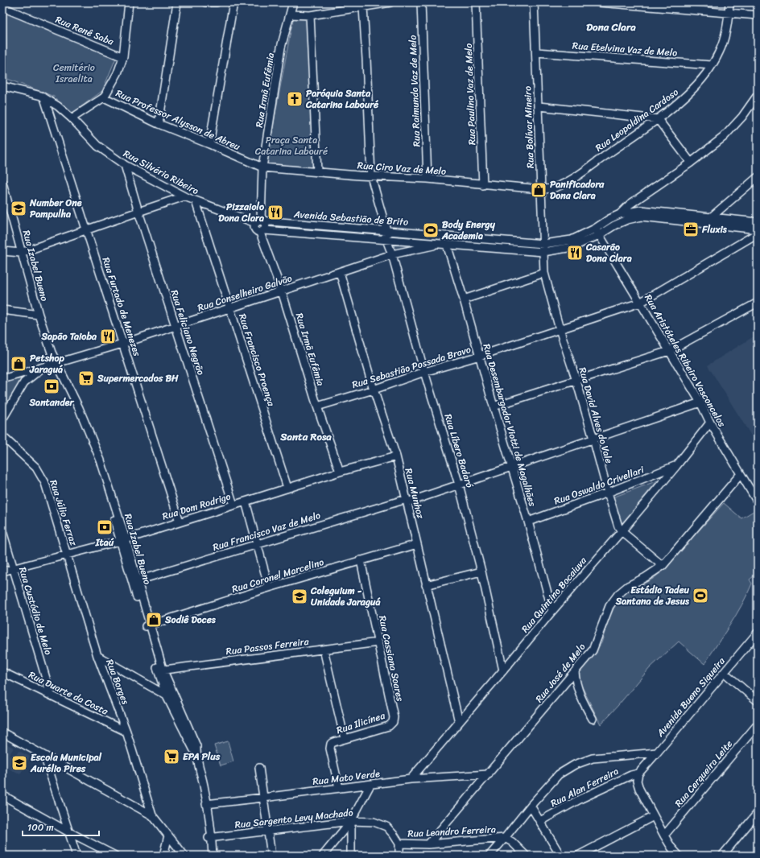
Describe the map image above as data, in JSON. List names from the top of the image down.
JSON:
{
  "streets": {
    "street": [
      "Rua Renê Saba",
      "Rua Etelvina Vaz de Melo",
      "Rua Irmã Eufêmia",
      "Rua Raimundo Vaz de Melo",
      "Rua Paulino Vaz de Melo",
      "Rua Professor Alysson de Abreu",
      "Rua Leopoldina Cardoso",
      "Rua Bolívar Mineiro",
      "Rua Ciro Vaz de Melo",
      "Rua Silvério Ribeiro",
      "Avenida Sebastião de Brito",
      "Rua Izabel Bueno",
      "Rua Conselheiro Galvão",
      "Rua Furtado de Menezes",
      "Rua Feliciano Negrão",
      "Rua Francisco Proença",
      "Rua Aristóteles Ribeiro Vasconcelos",
      "Rua Sebastião Possada Bravo",
      "Rua David Alves do Vale",
      "Rua Desembargador Viotti de Magalhães",
      "Rua Líbero Badaró",
      "Rua Oswaldo Crivellari",
      "Rua Munhoz",
      "Rua Dom Rodrigo",
      "Rua Júlio Ferraz",
      "Rua Francisco Vaz de Melo",
      "Rua Coronel Marcelino",
      "Rua Quintino Bocaiuva",
      "Rua Custódio de Melo",
      "Rua Passos Ferreira",
      "Rua Cassiana Soares",
      "Rua José de Melo",
      "Rua Borges",
      "Rua Duarte da Costa",
      "Avenida Bueno Siqueira",
      "Rua Ilicínea",
      "Rua Cerqueira Leite",
      "Rua Mato Verde",
      "Rua Alan Ferreira",
      "Rua Sargento Levy Machado",
      "Rua Leandro Ferreira"
    ]
  },
  "crossings": [
    ["Rua Etelvina Vaz de Melo", "Rua Leopoldina Cardoso"],
    ["Rua Etelvina Vaz de Melo", "Rua Bolívar Mineiro"],
    ["Rua Irmã Eufêmia", "Rua Professor Alysson de Abreu"],
    ["Rua Irmã Eufêmia", "Rua Ciro Vaz de Melo"],
    ["Rua Irmã Eufêmia", "Rua Silvério Ribeiro"],
    ["Rua Irmã Eufêmia", "Avenida Sebastião de Brito"],
    ["Rua Irmã Eufêmia", "Rua Conselheiro Galvão"],
    ["Rua Irmã Eufêmia", "Rua Sebastião Possada Bravo"],
    ["Rua Irmã Eufêmia", "Rua Dom Rodrigo"],
    ["Rua Raimundo Vaz de Melo", "Rua Ciro Vaz de Melo"],
    ["Rua Paulino Vaz de Melo", "Rua Ciro Vaz de Melo"],
    ["Rua Professor Alysson de Abreu", "Rua Ciro Vaz de Melo"],
    ["Rua Leopoldina Cardoso", "Rua Bolívar Mineiro"],
    ["Rua Leopoldina Cardoso", "Rua Ciro Vaz de Melo"],
    ["Rua Bolívar Mineiro", "Rua Ciro Vaz de Melo"],
    ["Rua Bolívar Mineiro", "Avenida Sebastião de Brito"],
    ["Rua Bolívar Mineiro", "Rua David Alves do Vale"],
    ["Rua Silvério Ribeiro", "Avenida Sebastião de Brito"],
    ["Rua Silvério Ribeiro", "Rua Furtado de Menezes"],
    ["Rua Silvério Ribeiro", "Rua Feliciano Negrão"],
    ["Rua Silvério Ribeiro", "Rua Francisco Proença"],
    ["Avenida Sebastião de Brito", "Rua Conselheiro Galvão"],
    ["Avenida Sebastião de Brito", "Rua Aristóteles Ribeiro Vasconcelos"],
    ["Avenida Sebastião de Brito", "Rua David Alves do Vale"],
    ["Avenida Sebastião de Brito", "Rua Desembargador Viotti de Magalhães"],
    ["Avenida Sebastião de Brito", "Rua Líbero Badaró"],
    ["Rua Izabel Bueno", "Rua Conselheiro Galvão"],
    ["Rua Izabel Bueno", "Rua Dom Rodrigo"],
    ["Rua Izabel Bueno", "Rua Francisco Vaz de Melo"],
    ["Rua Izabel Bueno", "Rua Coronel Marcelino"],
    ["Rua Izabel Bueno", "Rua Passos Ferreira"],
    ["Rua Izabel Bueno", "Rua Mato Verde"],
    ["Rua Izabel Bueno", "Rua Sargento Levy Machado"],
    ["Rua Conselheiro Galvão", "Rua Furtado de Menezes"],
    ["Rua Conselheiro Galvão", "Rua Feliciano Negrão"],
    ["Rua Conselheiro Galvão", "Rua Francisco Proença"],
    ["Rua Conselheiro Galvão", "Rua Desembargador Viotti de Magalhães"],
    ["Rua Conselheiro Galvão", "Rua Líbero Badaró"],
    ["Rua Conselheiro Galvão", "Rua Munhoz"],
    ["Rua Furtado de Menezes", "Rua Dom Rodrigo"],
    ["Rua Feliciano Negrão", "Rua Dom Rodrigo"],
    ["Rua Francisco Proença", "Rua Dom Rodrigo"],
    ["Rua Aristóteles Ribeiro Vasconcelos", "Rua Sebastião Possada Bravo"],
    ["Rua Aristóteles Ribeiro Vasconcelos", "Rua Francisco Vaz de Melo"],
    ["Rua Aristóteles Ribeiro Vasconcelos", "Rua Quintino Bocaiuva"],
    ["Rua Aristóteles Ribeiro Vasconcelos", "Rua José de Melo"],
    ["Rua Sebastião Possada Bravo", "Rua David Alves do Vale"],
    ["Rua Sebastião Possada Bravo", "Rua Desembargador Viotti de Magalhães"],
    ["Rua Sebastião Possada Bravo", "Rua Líbero Badaró"],
    ["Rua Sebastião Possada Bravo", "Rua Munhoz"],
    ["Rua David Alves do Vale", "Rua Oswaldo Crivellari"],
    ["Rua David Alves do Vale", "Rua Francisco Vaz de Melo"],
    ["Rua David Alves do Vale", "Rua Quintino Bocaiuva"],
    ["Rua David Alves do Vale", "Rua José de Melo"],
    ["Rua Desembargador Viotti de Magalhães", "Rua Oswaldo Crivellari"],
    ["Rua Desembargador Viotti de Magalhães", "Rua Francisco Vaz de Melo"],
    ["Rua Desembargador Viotti de Magalhães", "Rua Quintino Bocaiuva"],
    ["Rua Líbero Badaró", "Rua Francisco Vaz de Melo"],
    ["Rua Líbero Badaró", "Rua Quintino Bocaiuva"],
    ["Rua Oswaldo Crivellari", "Rua Quintino Bocaiuva"],
    ["Rua Munhoz", "Rua Dom Rodrigo"],
    ["Rua Munhoz", "Rua Francisco Vaz de Melo"],
    ["Rua Munhoz", "Rua Coronel Marcelino"],
    ["Rua Munhoz", "Rua Quintino Bocaiuva"],
    ["Rua Dom Rodrigo", "Rua Júlio Ferraz"],
    ["Rua Dom Rodrigo", "Rua Custódio de Melo"],
    ["Rua Dom Rodrigo", "Rua Borges"],
    ["Rua Júlio Ferraz", "Rua Borges"],
    ["Rua Coronel Marcelino", "Rua Cassiana Soares"],
    ["Rua Quintino Bocaiuva", "Rua Mato Verde"],
    ["Rua Custódio de Melo", "Rua Duarte da Costa"],
    ["Rua Passos Ferreira", "Rua Cassiana Soares"],
    ["Rua Cassiana Soares", "Rua Ilicínea"],
    ["Rua José de Melo", "Rua Mato Verde"],
    ["Rua José de Melo", "Rua Leandro Ferreira"],
    ["Rua Borges", "Rua Duarte da Costa"],
    ["Avenida Bueno Siqueira", "Rua Alan Ferreira"],
    ["Rua Ilicínea", "Rua Mato Verde"],
    ["Rua Sargento Levy Machado", "Rua Leandro Ferreira"]
  ],
  "districts": ["Dona Clara", "Santa Rosa"],
  "parks": ["Cemitério Israelita", "Praça Santa Catarina Labouré"],
  "places": {
    "church": ["Paróquia Santa Catarina Labouré"],
    "shop": ["Panificadora Dona Clara", "Petshop Jaraguá", "Sodiê Doces"],
    "school or university": ["Number One Pampulha", "Coleguium - Unidade Jaraguá", "Escola Municipal Aurélio Pires"],
    "restaurant": ["Pizzaiolo Dona Clara", "Casarão Dona Clara", "Sapão Taioba"],
    "office": ["Fluxis"],
    "sports": ["Body Energy Academia", "Estádio Tadeu Santana de Jesus"],
    "supermarket": ["Supermercados BH", "EPA Plus"],
    "bank": ["Santander", "Itaú"]
  },
  "scale_bar": "100 m"
}
